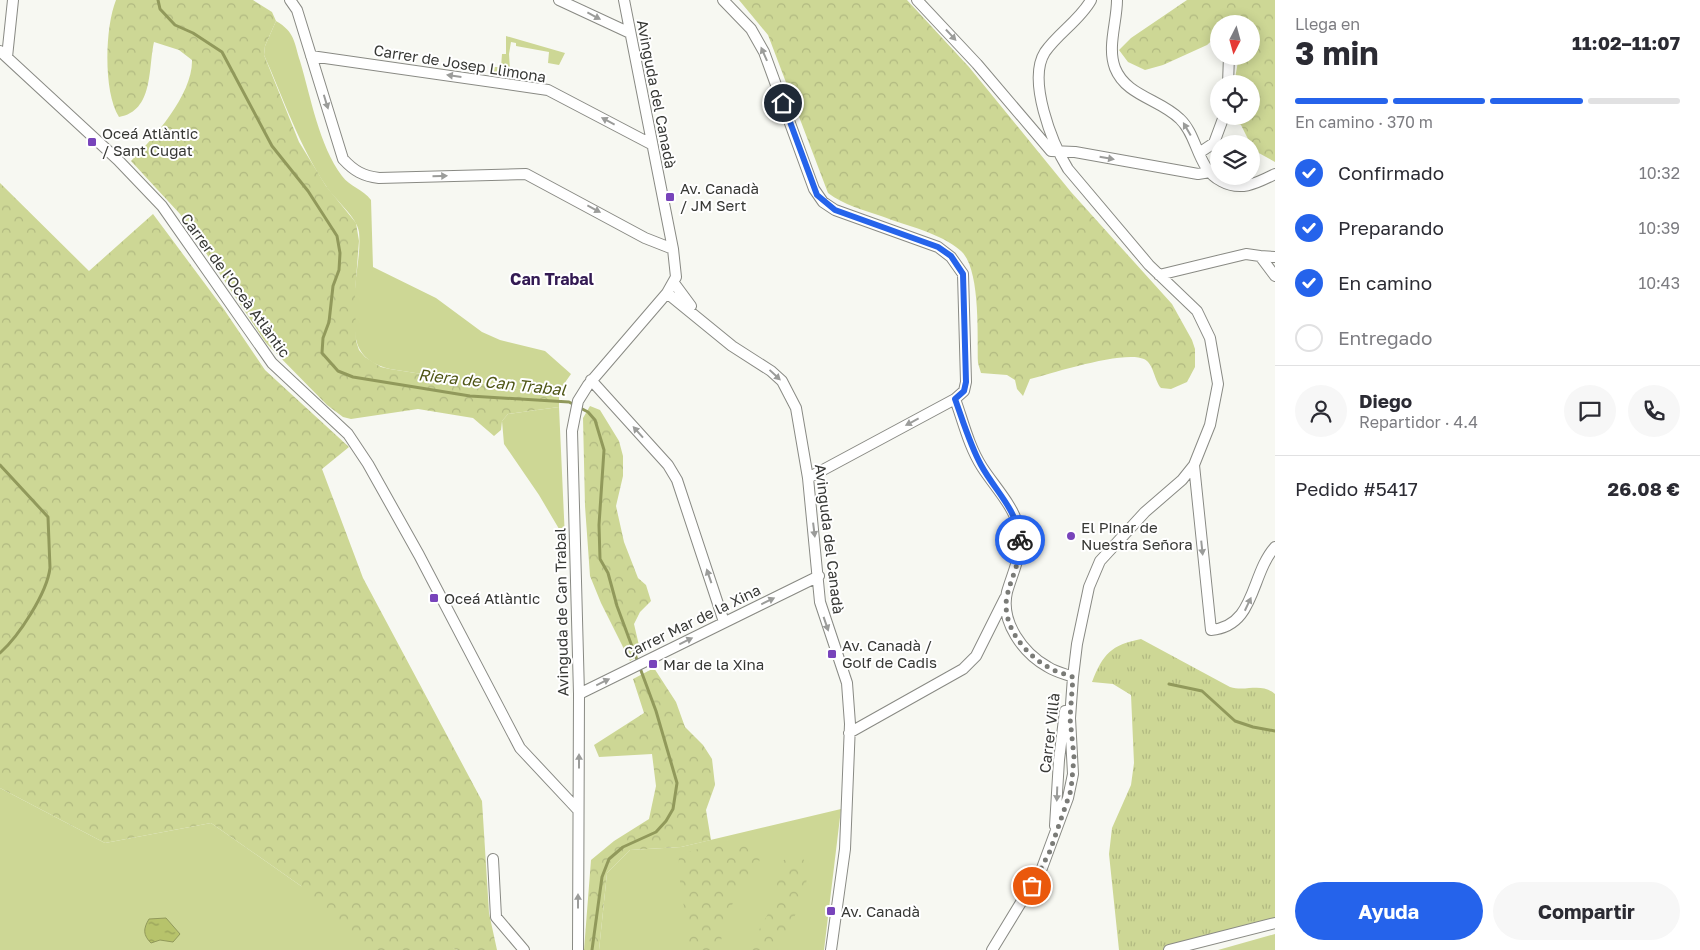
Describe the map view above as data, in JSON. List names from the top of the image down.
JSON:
{
  "streets": {
    "street": [
      "Carrer de Josep Llimona",
      "Avinguda del Canadà",
      "Carrer de l'Oceà Atlàntic",
      "Avinguda de Can Trabal",
      "Carrer Mar de la Xina",
      "Carrer Villà"
    ]
  },
  "crossings": [
    ["Carrer de Josep Llimona", "Avinguda del Canadà"],
    ["Avinguda del Canadà", "Avinguda de Can Trabal"],
    ["Avinguda del Canadà", "Carrer Mar de la Xina"],
    ["Carrer de l'Oceà Atlàntic", "Avinguda de Can Trabal"],
    ["Avinguda de Can Trabal", "Carrer Mar de la Xina"]
  ],
  "one_way": ["Carrer de Josep Llimona", "Avinguda de Can Trabal", "Carrer Mar de la Xina"],
  "districts": ["Can Trabal"],
  "water": ["Riera de Can Trabal"],
  "places": {
    "transit": [
      "Oceá Atlàntic / Sant Cugat",
      "Av. Canadà / JM Sert",
      "Oceá Atlàntic",
      "Av. Canadà / Golf de Cadis",
      "Mar de la Xina",
      "Av. Canadà"
    ],
    "other": ["El Pinar de Nuestra Señora"]
  },
  "north": "bottom",
  "page": {
    "heading": ["3 min", "Llega en", "11:02–11:07"],
    "panel": [
      "Diego",
      "Repartidor · 4.4",
      "Pedido #5417",
      "26.08 €"
    ],
    "bar": "En camino · 370 m",
    "list": [
      ["Confirmado", "10:32"],
      ["Preparando", "10:39"],
      ["En camino", "10:43"],
      "Entregado"
    ],
    "buttons": ["Ayuda", "Compartir"]
  }
}
